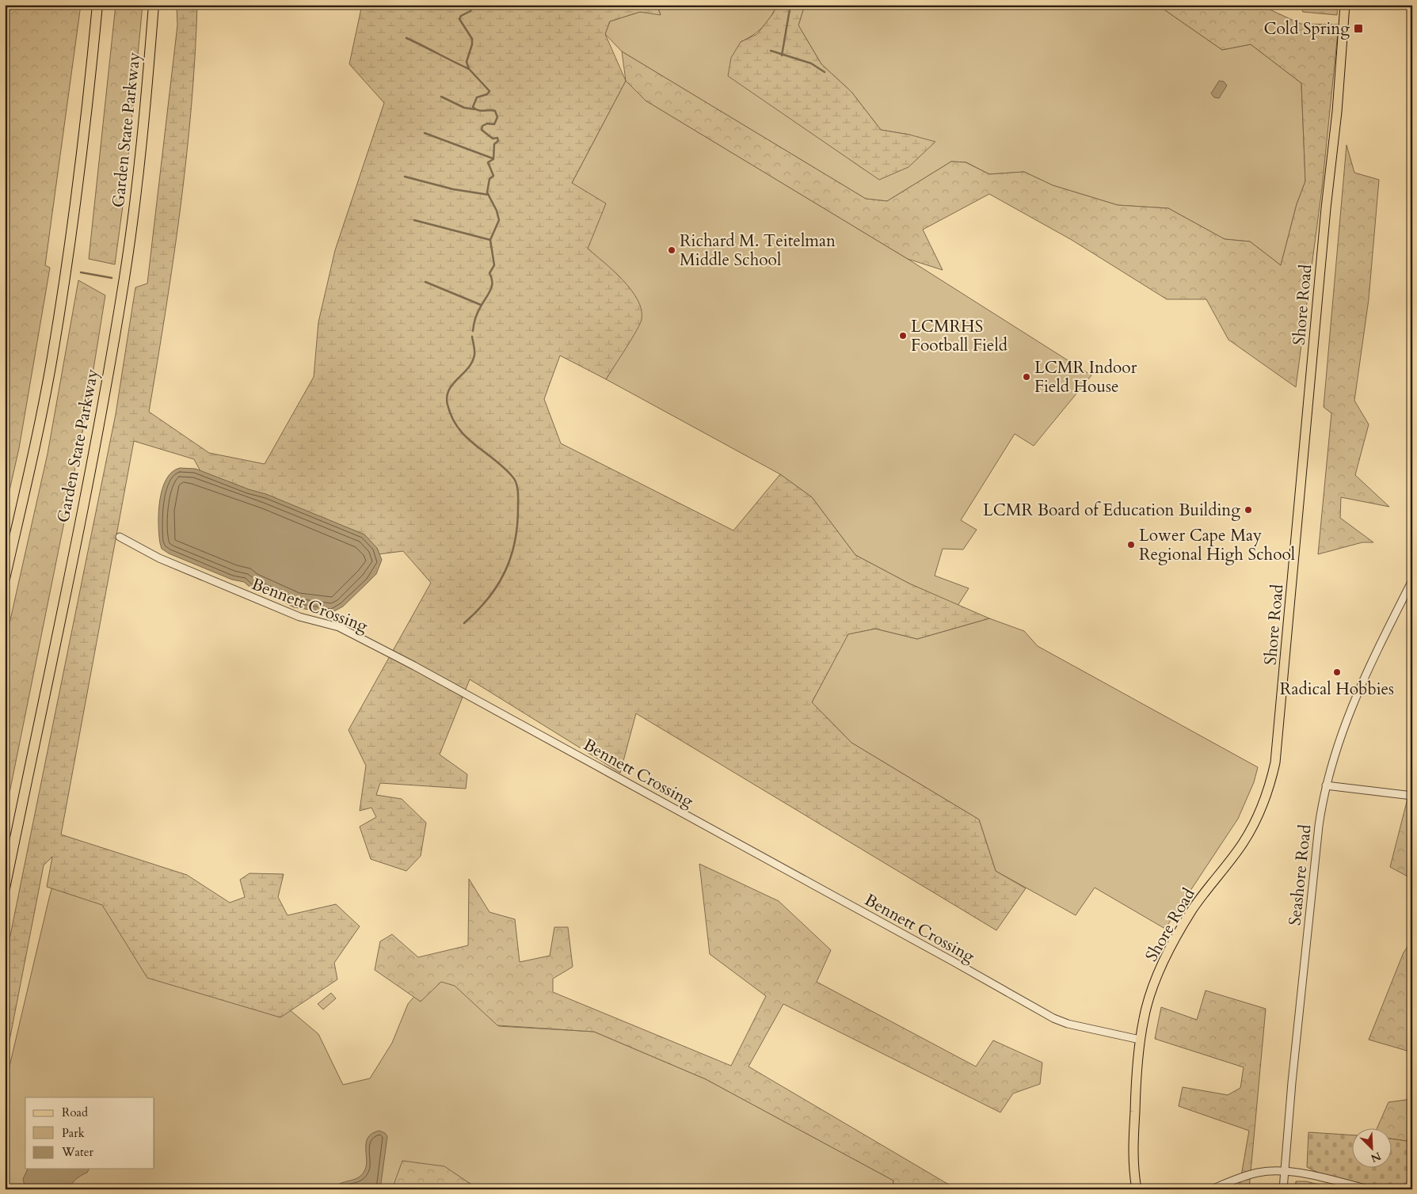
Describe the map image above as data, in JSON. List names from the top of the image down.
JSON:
{
  "streets": {
    "highway": ["Garden State Parkway"],
    "main road": ["Shore Road"],
    "street": ["Bennett Crossing", "Seashore Road"]
  },
  "crossings": [
    ["Shore Road", "Bennett Crossing"]
  ],
  "places": {
    "transit": ["Cold Spring"],
    "other": [
      "Richard M. Teitelman Middle School",
      "LCMRHS Football Field",
      "LCMR Indoor Field House",
      "LCMR Board of Education Building",
      "Lower Cape May Regional High School",
      "Radical Hobbies"
    ]
  },
  "legend": ["Road", "Park", "Water"],
  "north": "bottom right"
}
